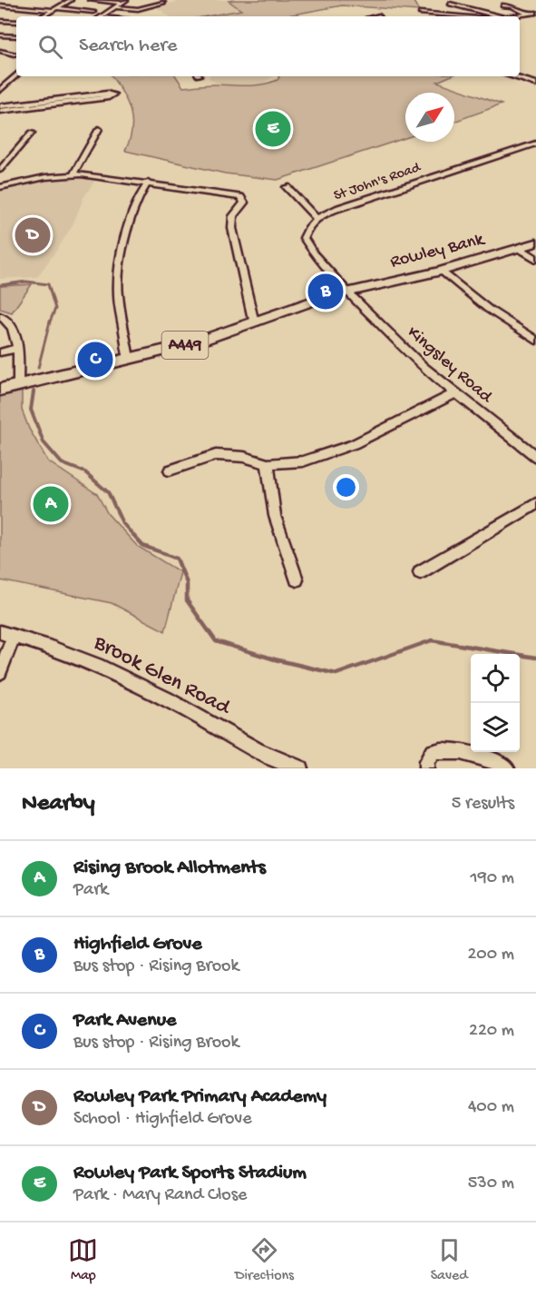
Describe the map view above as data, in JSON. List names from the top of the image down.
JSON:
{
  "streets": {
    "highway": ["Rowley Bank", "A449"],
    "street": ["St John's Road", "Kingsley Road", "Brook Glen Road"]
  },
  "crossings": [
    ["St John's Road", "Rowley Bank"],
    ["St John's Road", "A449"],
    ["St John's Road", "Kingsley Road"],
    ["Rowley Bank", "A449"],
    ["Rowley Bank", "Kingsley Road"],
    ["A449", "Kingsley Road"]
  ],
  "north": "top right",
  "page": {
    "search": "Search here",
    "pins": [
      "E",
      "D",
      "B",
      "C",
      "A"
    ],
    "heading": ["Nearby", "5 results"],
    "list": [
      {
        "mark": "A",
        "name": "Rising Brook Allotments",
        "note": "Park",
        "value": "190 m"
      },
      {
        "mark": "B",
        "name": "Highfield Grove",
        "note": "Bus stop · Rising Brook",
        "value": "200 m"
      },
      {
        "mark": "C",
        "name": "Park Avenue",
        "note": "Bus stop · Rising Brook",
        "value": "220 m"
      },
      {
        "mark": "D",
        "name": "Rowley Park Primary Academy",
        "note": "School · Highfield Grove",
        "value": "400 m"
      },
      {
        "mark": "E",
        "name": "Rowley Park Sports Stadium",
        "note": "Park · Mary Rand Close",
        "value": "530 m"
      }
    ],
    "nav": ["Map", "Directions", "Saved"]
  }
}
